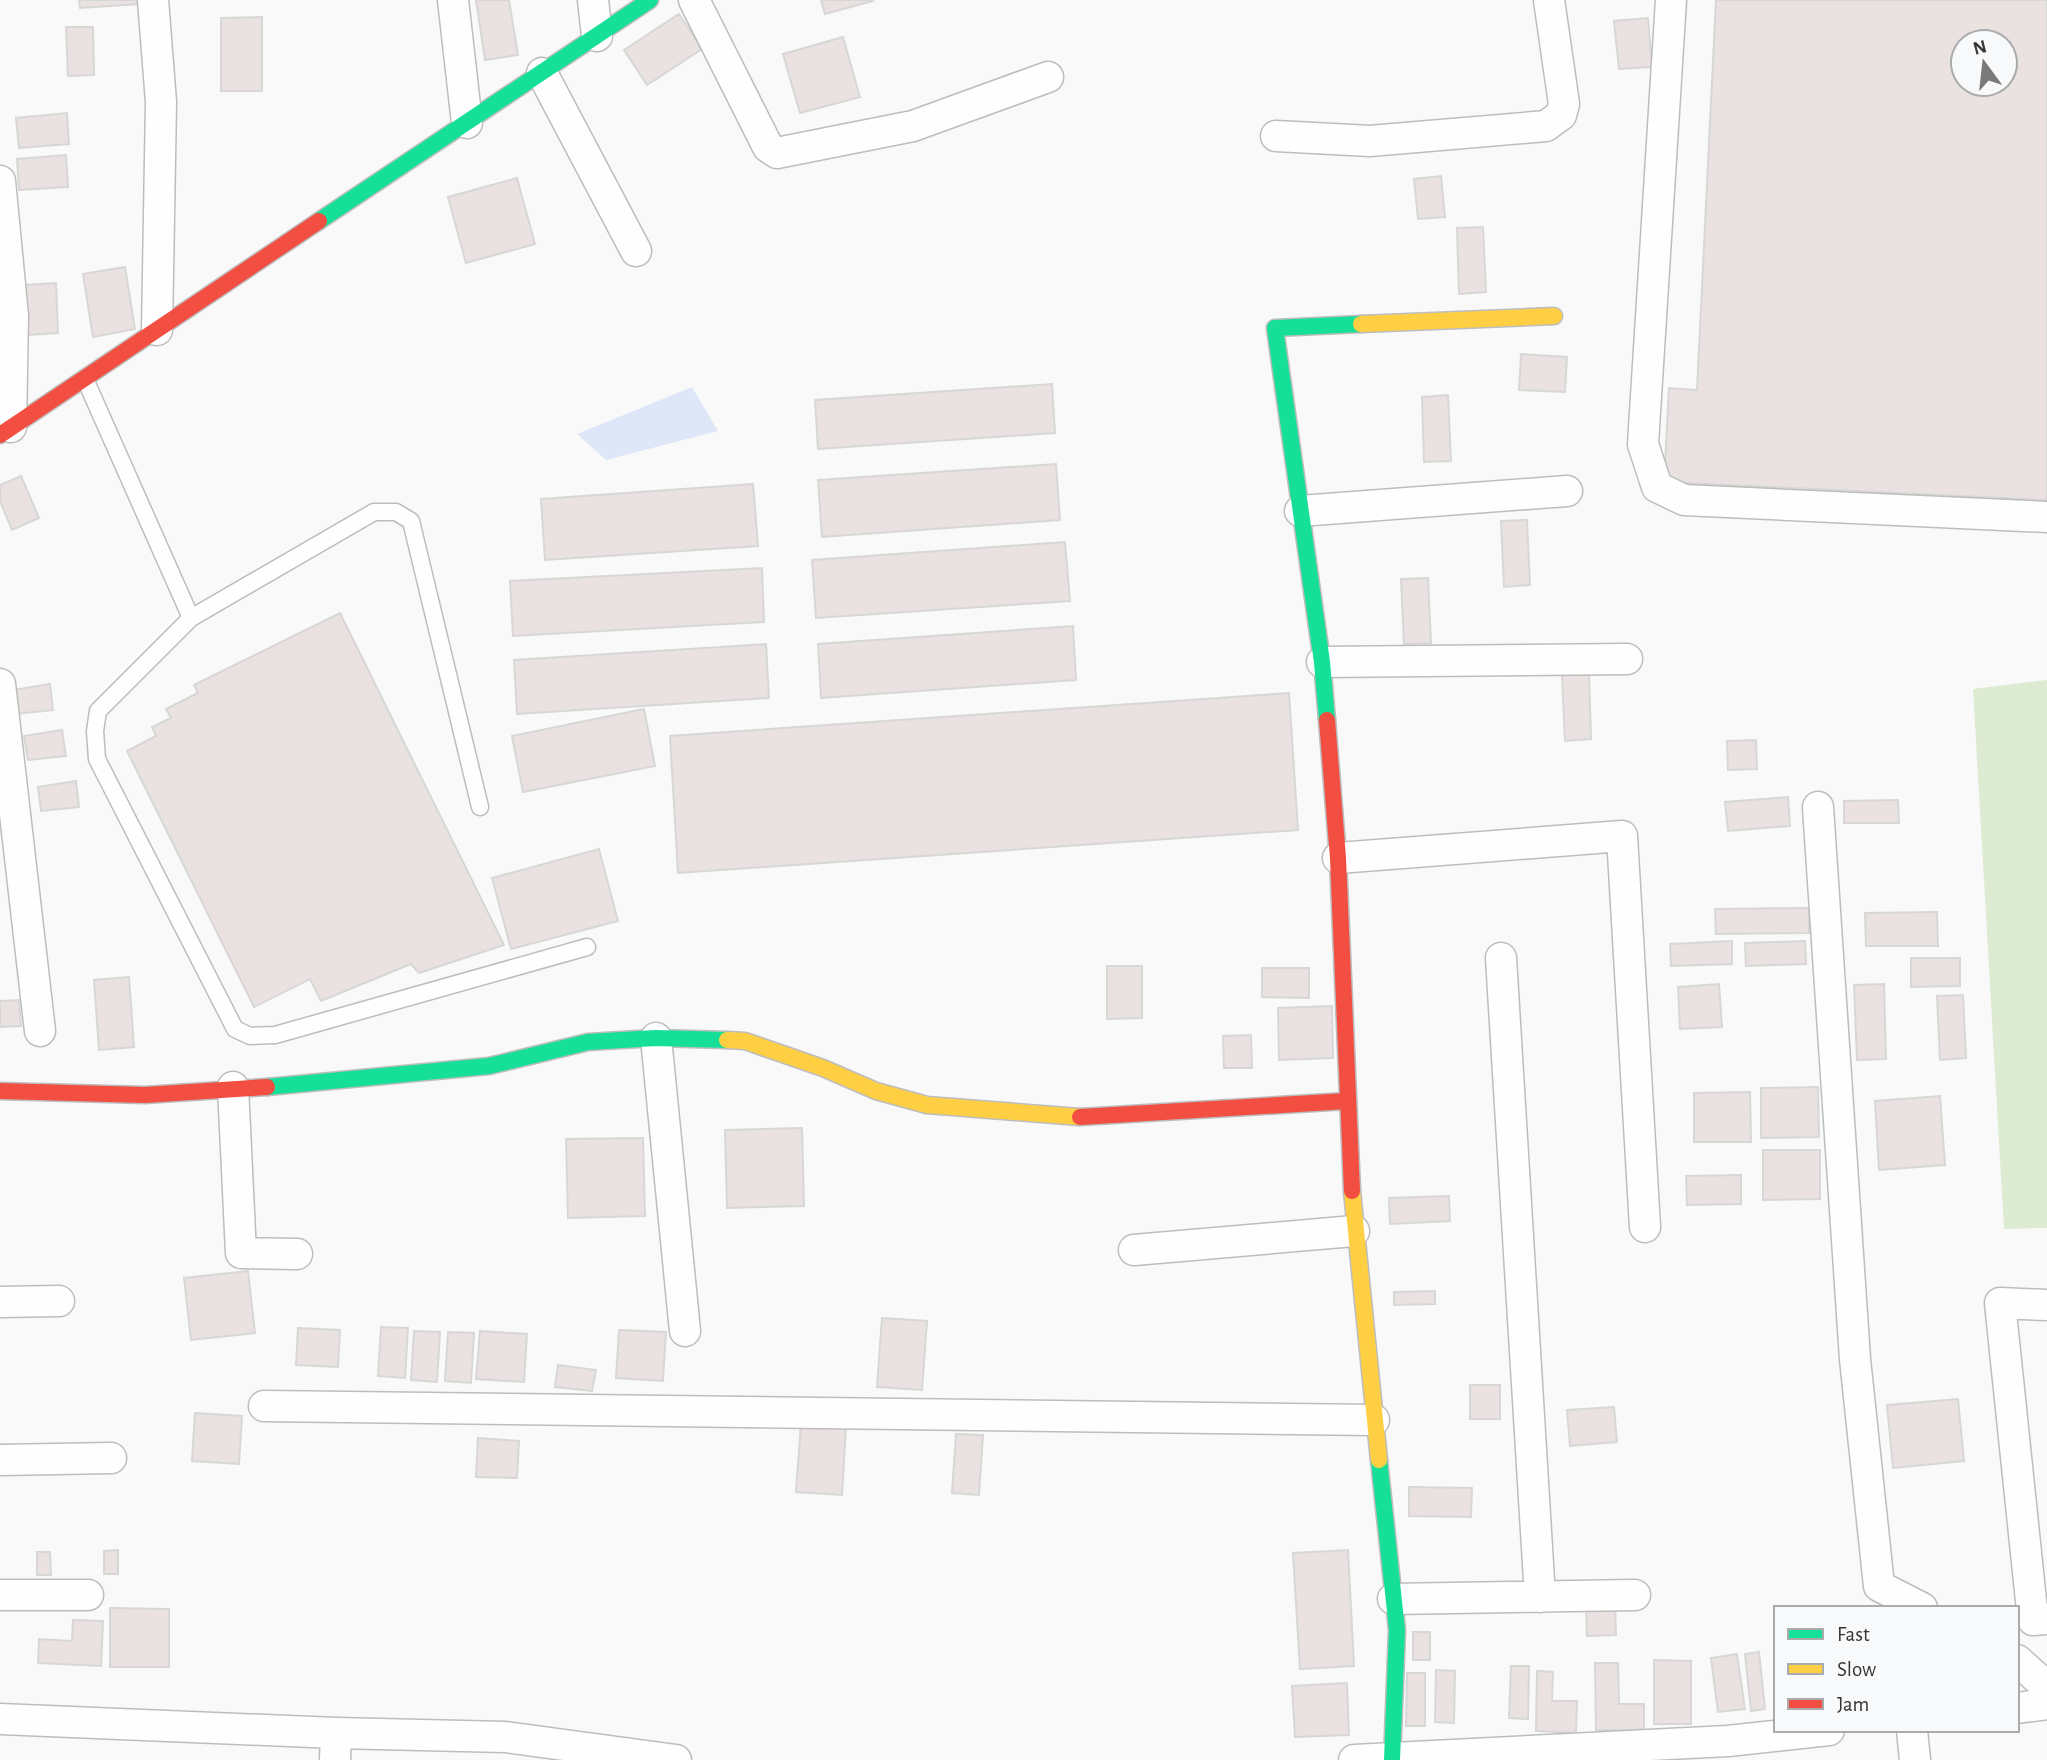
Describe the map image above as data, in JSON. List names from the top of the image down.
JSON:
{
  "legend": ["Fast", "Slow", "Jam"],
  "north": "top"
}
